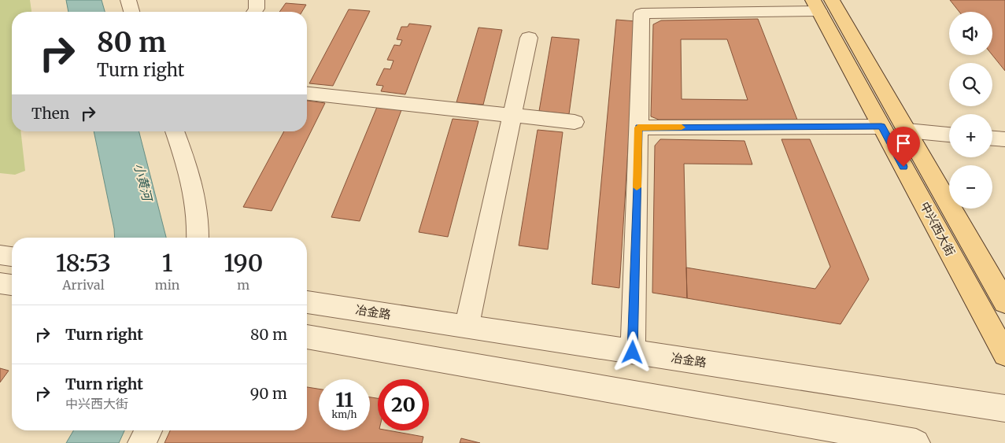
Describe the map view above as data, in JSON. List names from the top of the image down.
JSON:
{
  "streets": {
    "main road": ["中兴西大街"],
    "street": ["冶金路"]
  },
  "water": ["小黄河"],
  "page": {
    "map_buttons": ["+", "−"],
    "turn": ["80 m", "Turn right"],
    "then": "Then",
    "eta": [
      "18:53",
      "Arrival",
      "1",
      "min",
      "190",
      "m"
    ],
    "list": [
      {
        "name": "Turn right",
        "value": "80 m"
      },
      {
        "name": "Turn right",
        "note": "中兴西大街",
        "value": "90 m"
      }
    ],
    "speed": "11 km/h",
    "limit": "20"
  }
}
